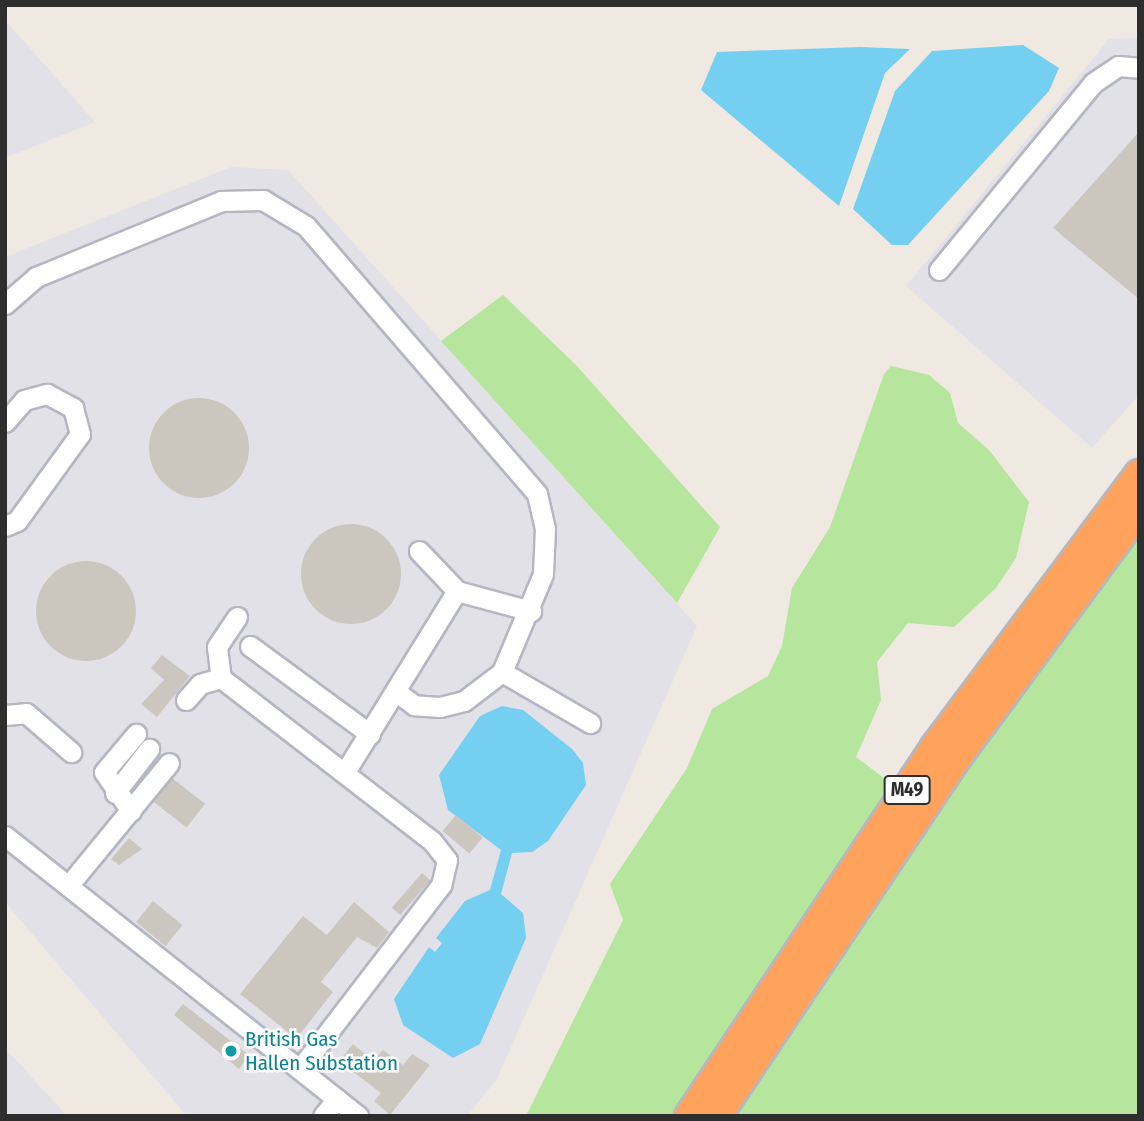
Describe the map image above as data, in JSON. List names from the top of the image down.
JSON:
{
  "streets": {
    "highway": ["M49"]
  },
  "places": ["British Gas Hallen Substation"]
}
